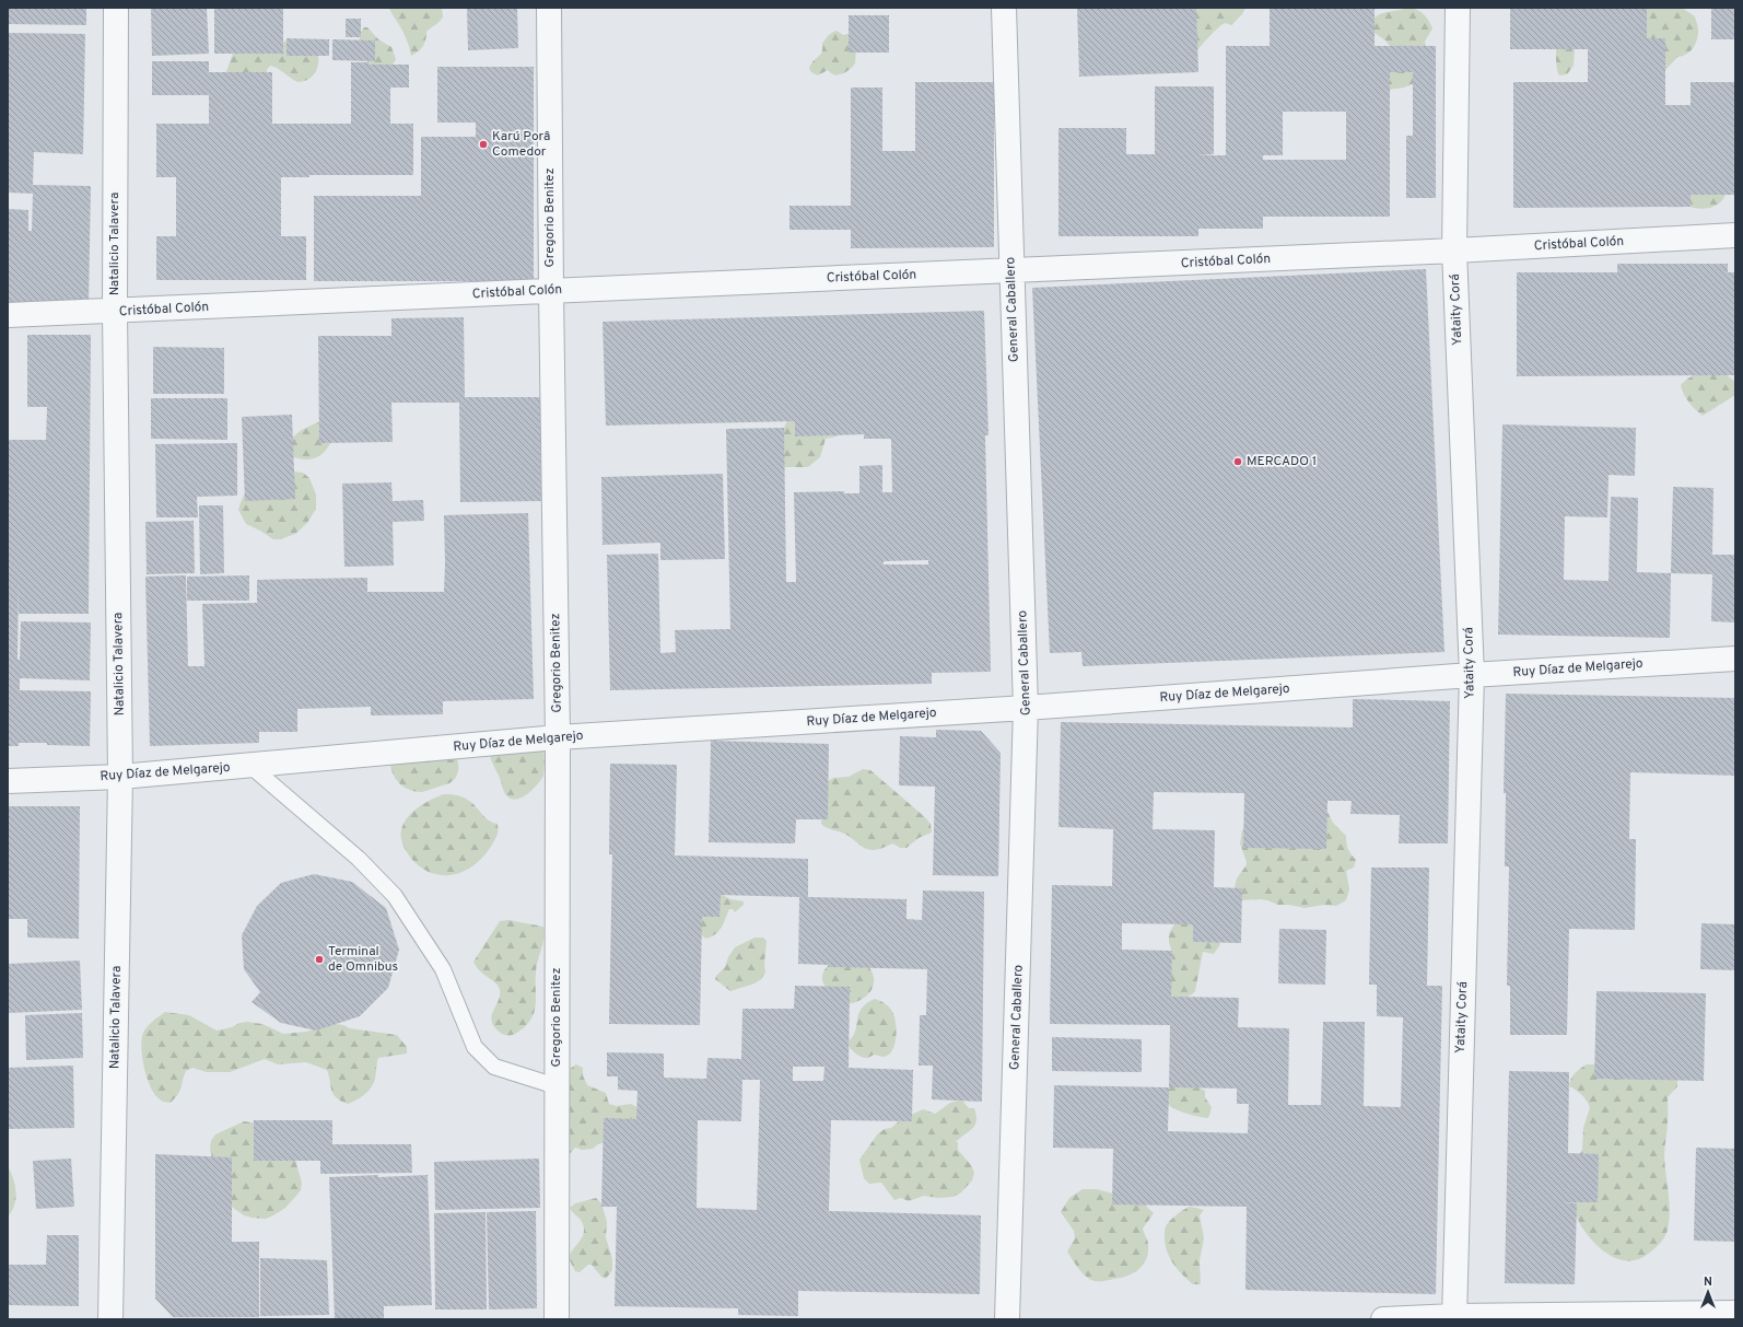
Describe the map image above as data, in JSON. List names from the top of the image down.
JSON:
{
  "streets": {
    "street": [
      "Gregorio Benitez",
      "Natalicio Talavera",
      "Cristóbal Colón",
      "General Caballero",
      "Yataity Corá",
      "Ruy Díaz de Melgarejo"
    ]
  },
  "crossings": [
    ["Gregorio Benitez", "Cristóbal Colón"],
    ["Gregorio Benitez", "Ruy Díaz de Melgarejo"],
    ["Natalicio Talavera", "Cristóbal Colón"],
    ["Natalicio Talavera", "Ruy Díaz de Melgarejo"],
    ["Cristóbal Colón", "General Caballero"],
    ["Cristóbal Colón", "Yataity Corá"],
    ["General Caballero", "Ruy Díaz de Melgarejo"],
    ["Yataity Corá", "Ruy Díaz de Melgarejo"]
  ],
  "places": ["Karú Porâ Comedor", "MERCADO 1", "Terminal de Omnibus"],
  "north": "top"
}
